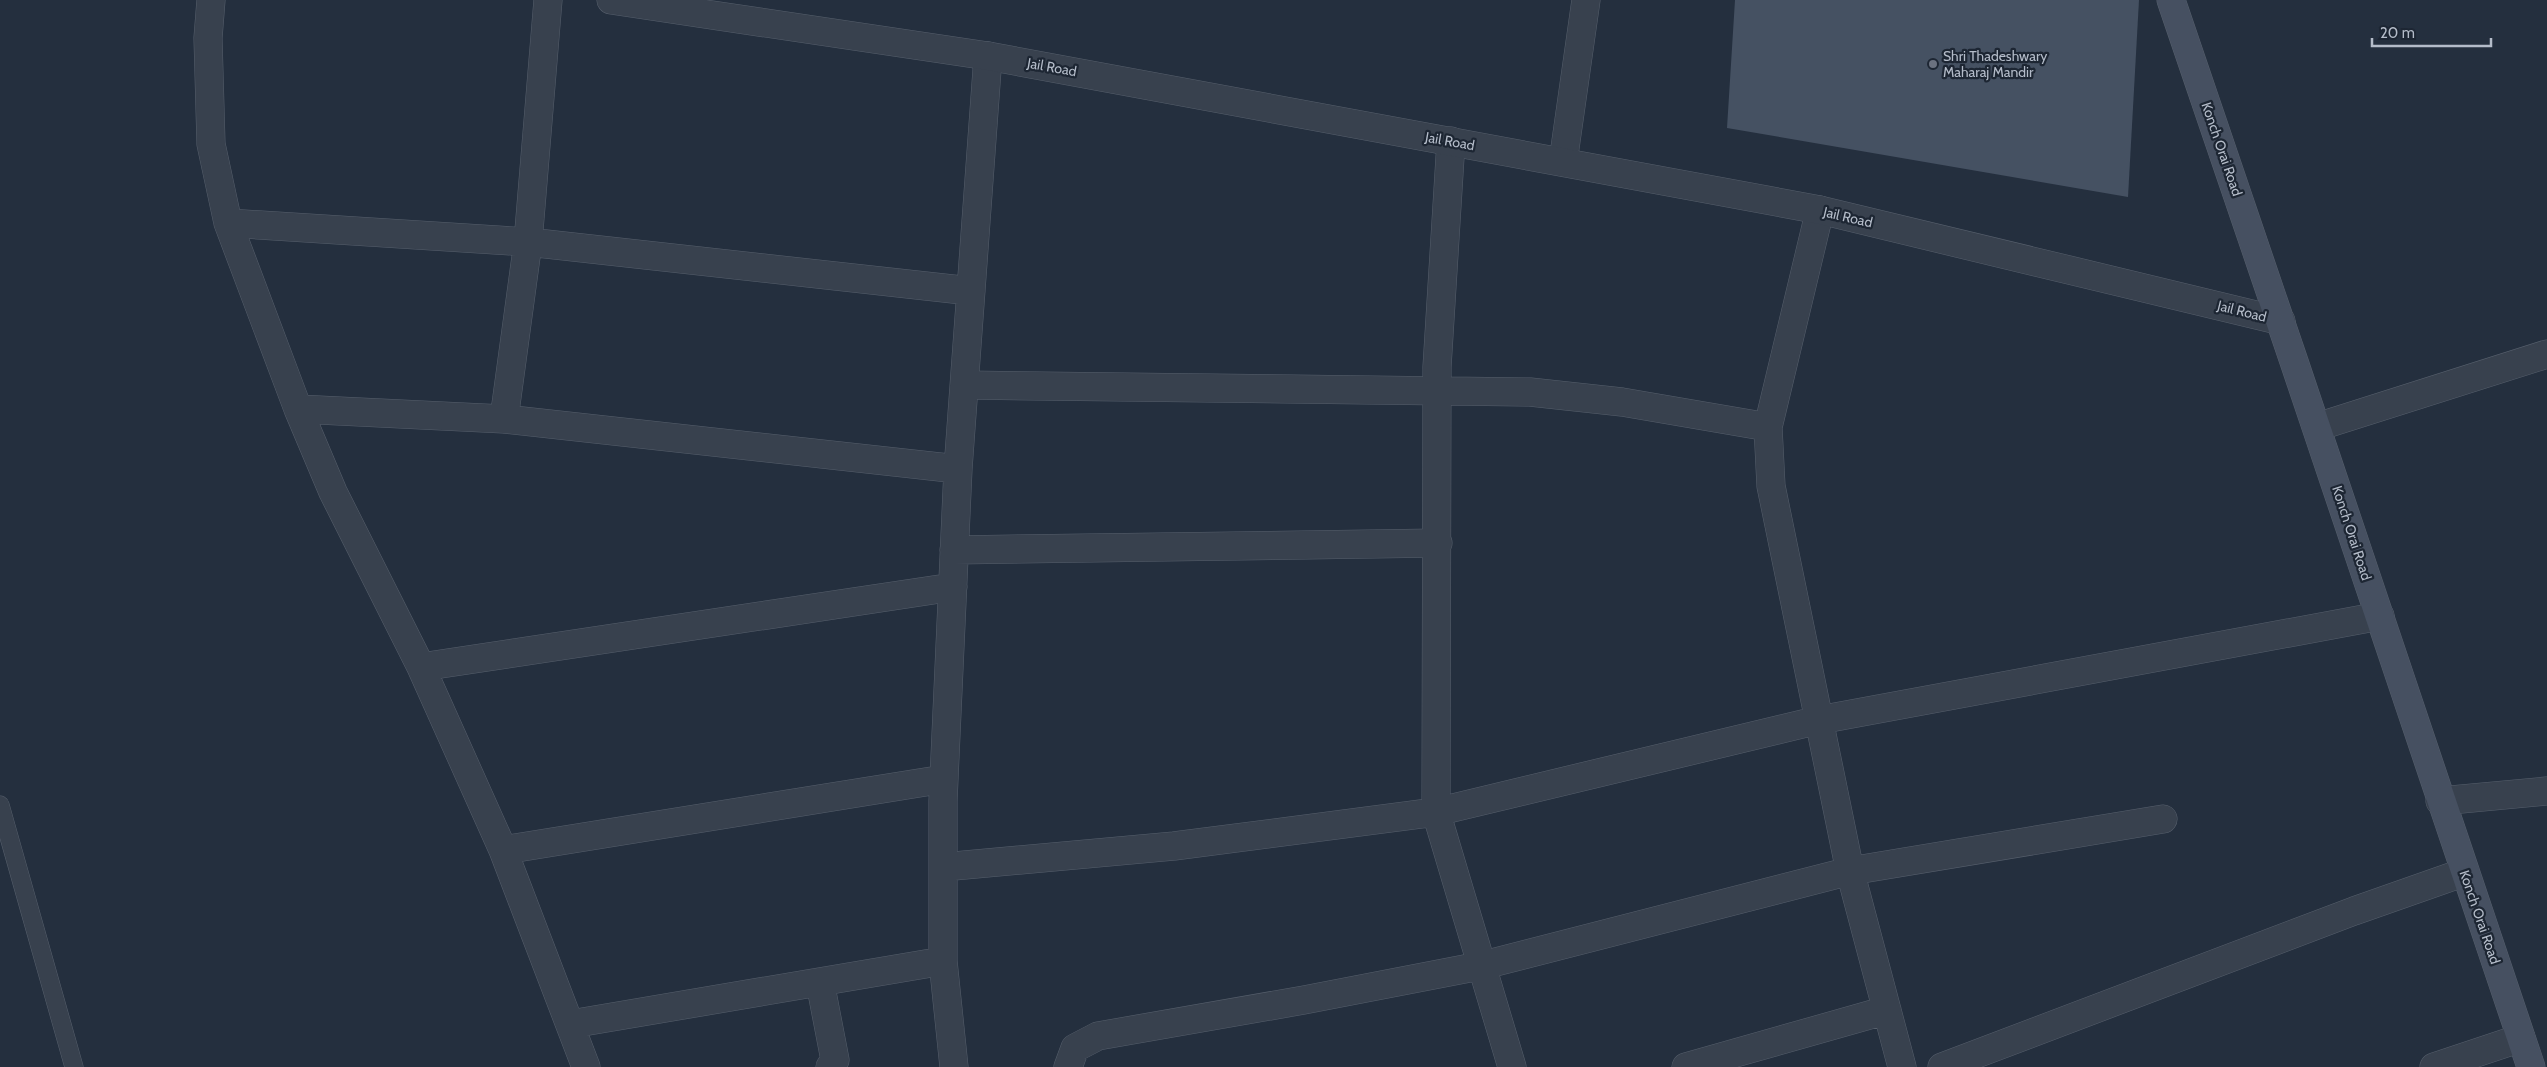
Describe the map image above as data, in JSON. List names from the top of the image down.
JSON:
{
  "streets": {
    "main road": ["Konch Orai Road"],
    "street": ["Jail Road"]
  },
  "crossings": [
    ["Jail Road", "Konch Orai Road"]
  ],
  "places": ["Shri Thadeshwary Maharaj Mandir"],
  "scale_bar": "20 m"
}
